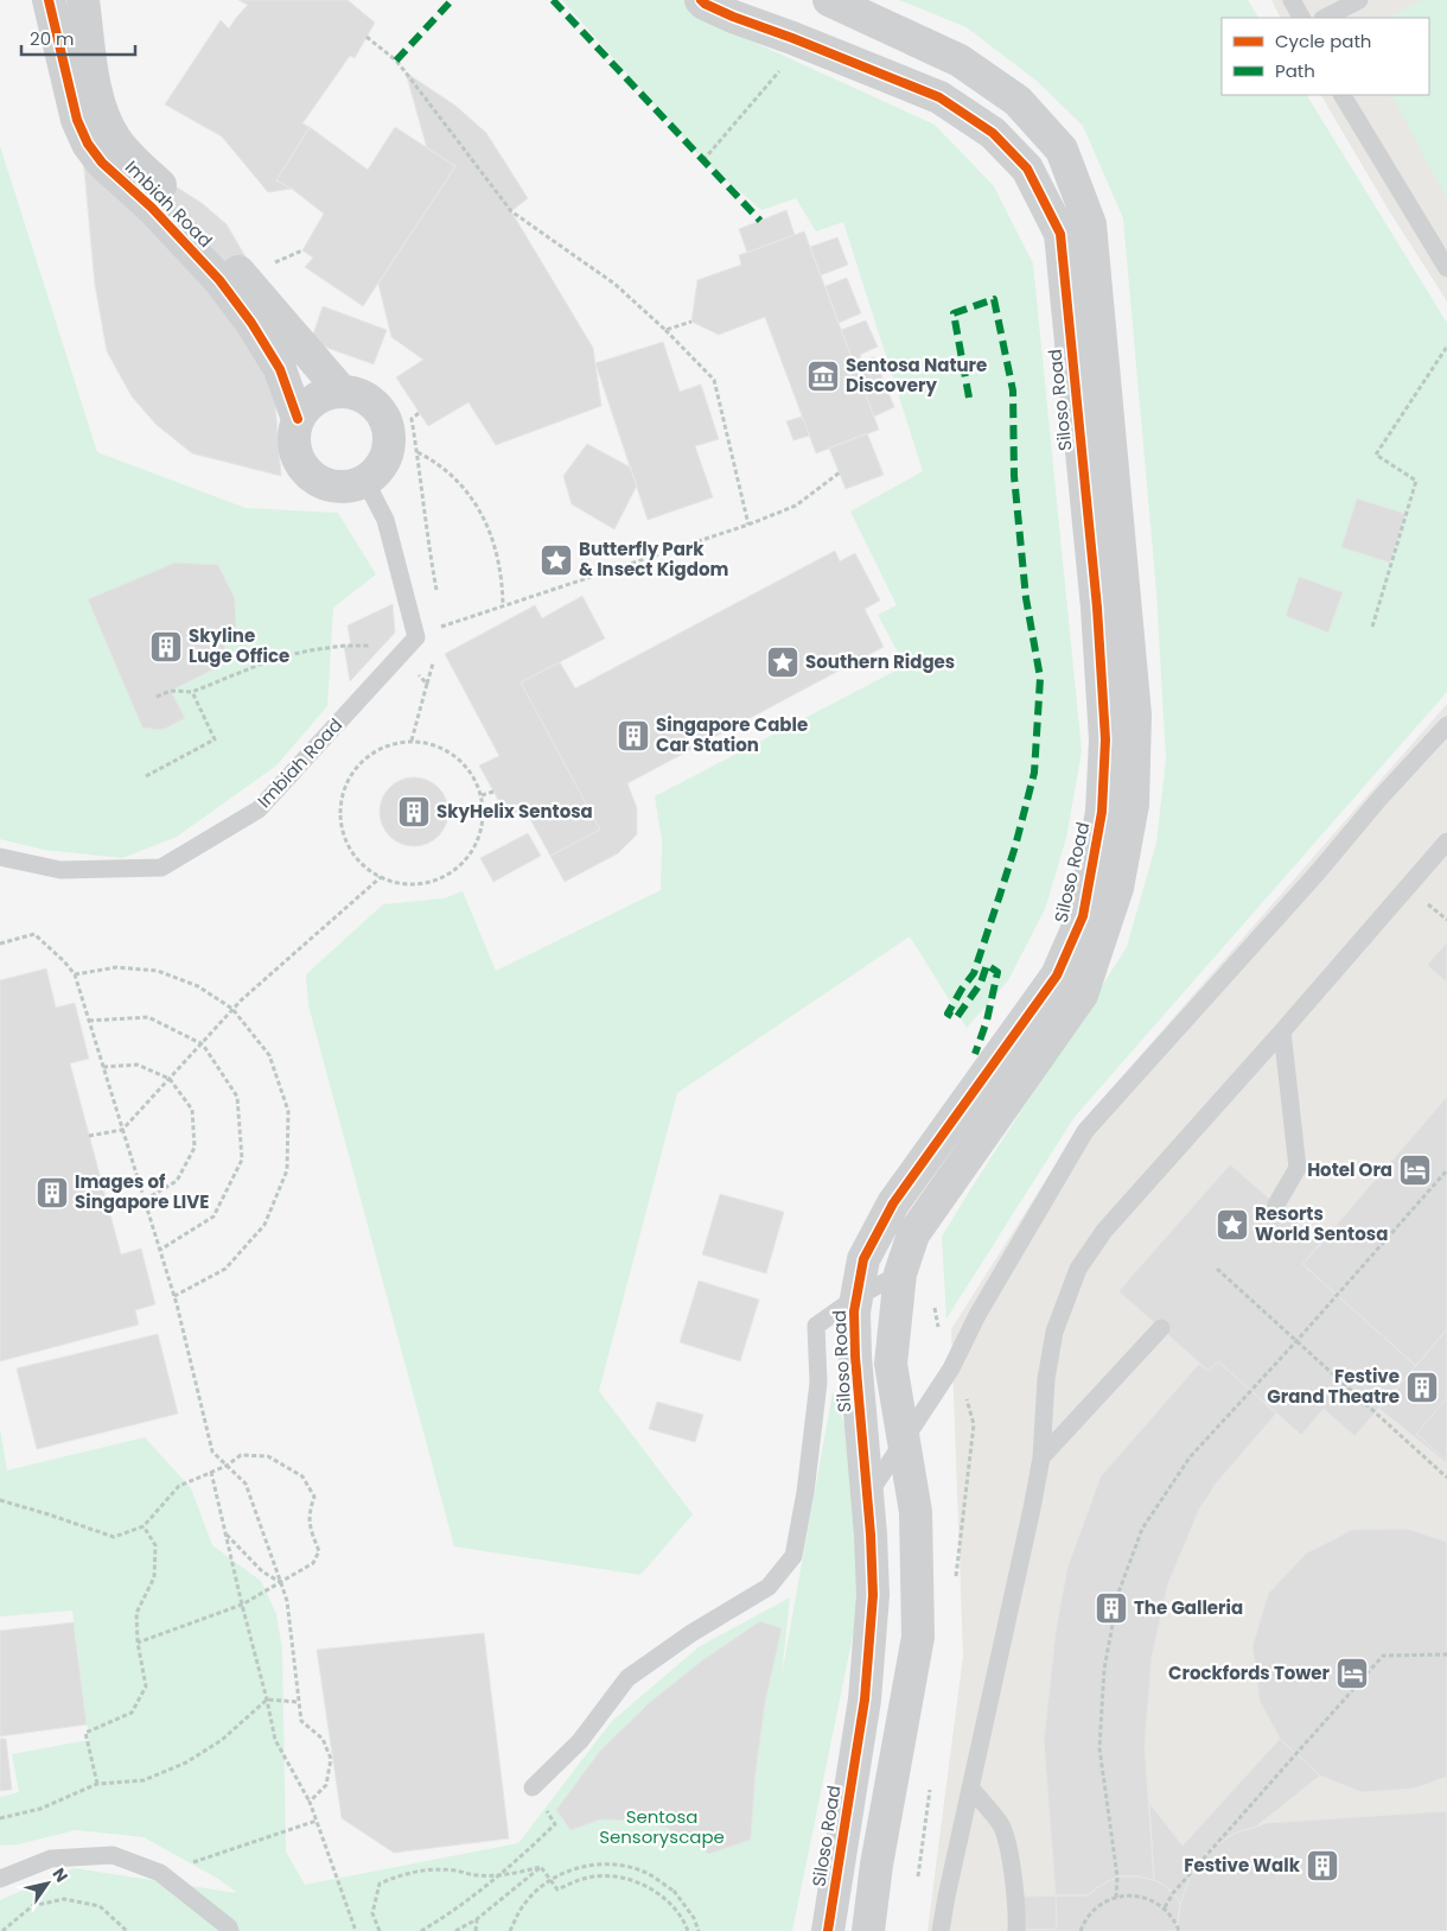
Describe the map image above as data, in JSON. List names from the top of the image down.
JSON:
{
  "streets": {
    "street": ["Imbiah Road", "Siloso Road"]
  },
  "parks": ["Sentosa Sensoryscape"],
  "places": {
    "museum": ["Sentosa Nature Discovery"],
    "place": ["Butterfly Park & Insect Kigdom", "Southern Ridges", "Resorts World Sentosa"],
    "building": [
      "Skyline Luge Office",
      "Singapore Cable Car Station",
      "SkyHelix Sentosa",
      "Images of Singapore LIVE",
      "Festive Grand Theatre",
      "The Galleria",
      "Festive Walk"
    ],
    "hotel": ["Hotel Ora", "Crockfords Tower"]
  },
  "legend": ["Cycle path", "Path"],
  "scale_bar": "20 m",
  "north": "top right"
}
